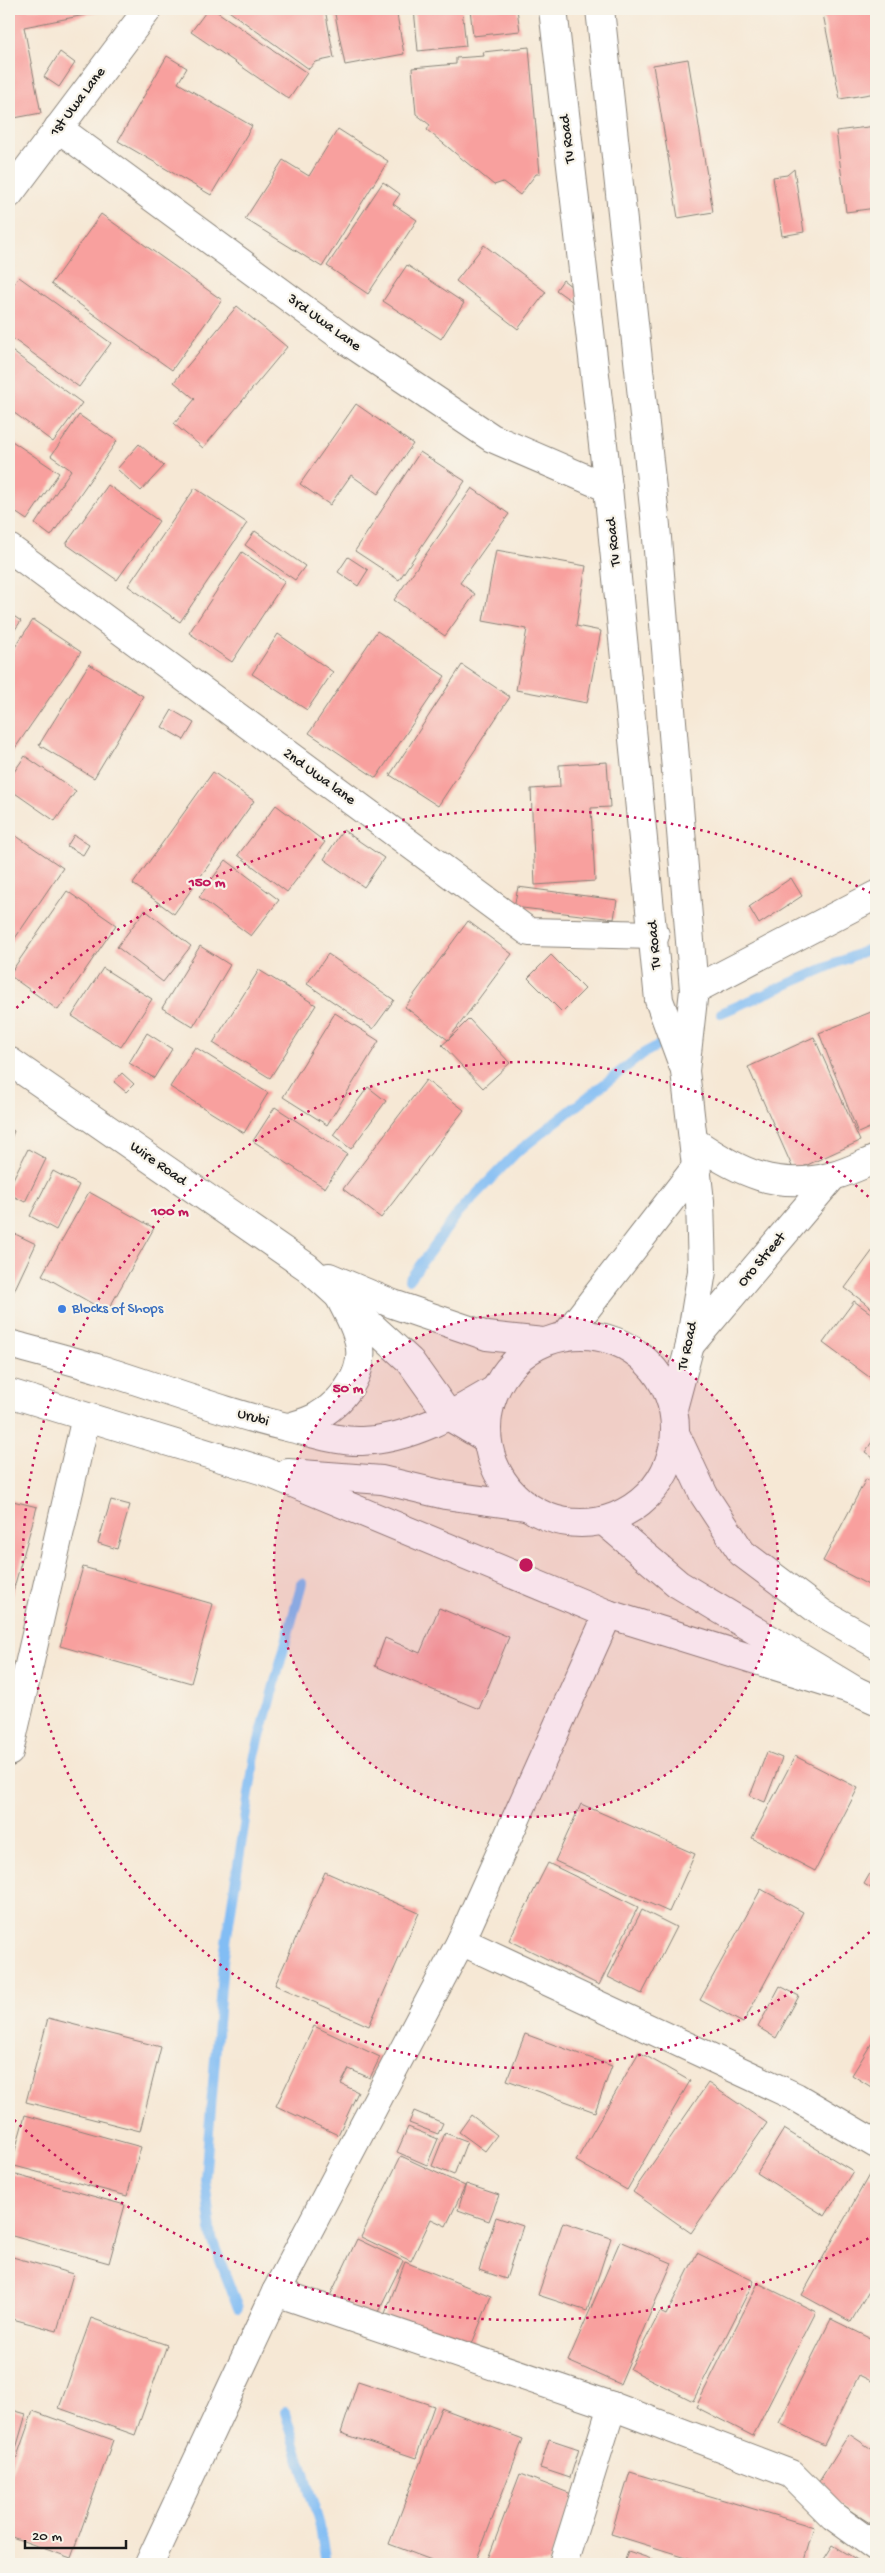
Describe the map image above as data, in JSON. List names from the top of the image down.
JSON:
{
  "streets": {
    "main road": [
      "1st Uwa Lane",
      "Tv Road",
      "3rd Uwa Lane",
      "2nd Uwa lane",
      "Wire Road",
      "Oro Street",
      "Urubi"
    ]
  },
  "crossings": [
    ["1st Uwa Lane", "3rd Uwa Lane"],
    ["Tv Road", "3rd Uwa Lane"],
    ["Tv Road", "2nd Uwa lane"],
    ["Tv Road", "Wire Road"],
    ["Tv Road", "Oro Street"],
    ["Wire Road", "Urubi"]
  ],
  "places": ["Blocks of Shops"],
  "scale_bar": "20 m",
  "rings": ["150 m", "100 m", "50 m"]
}
